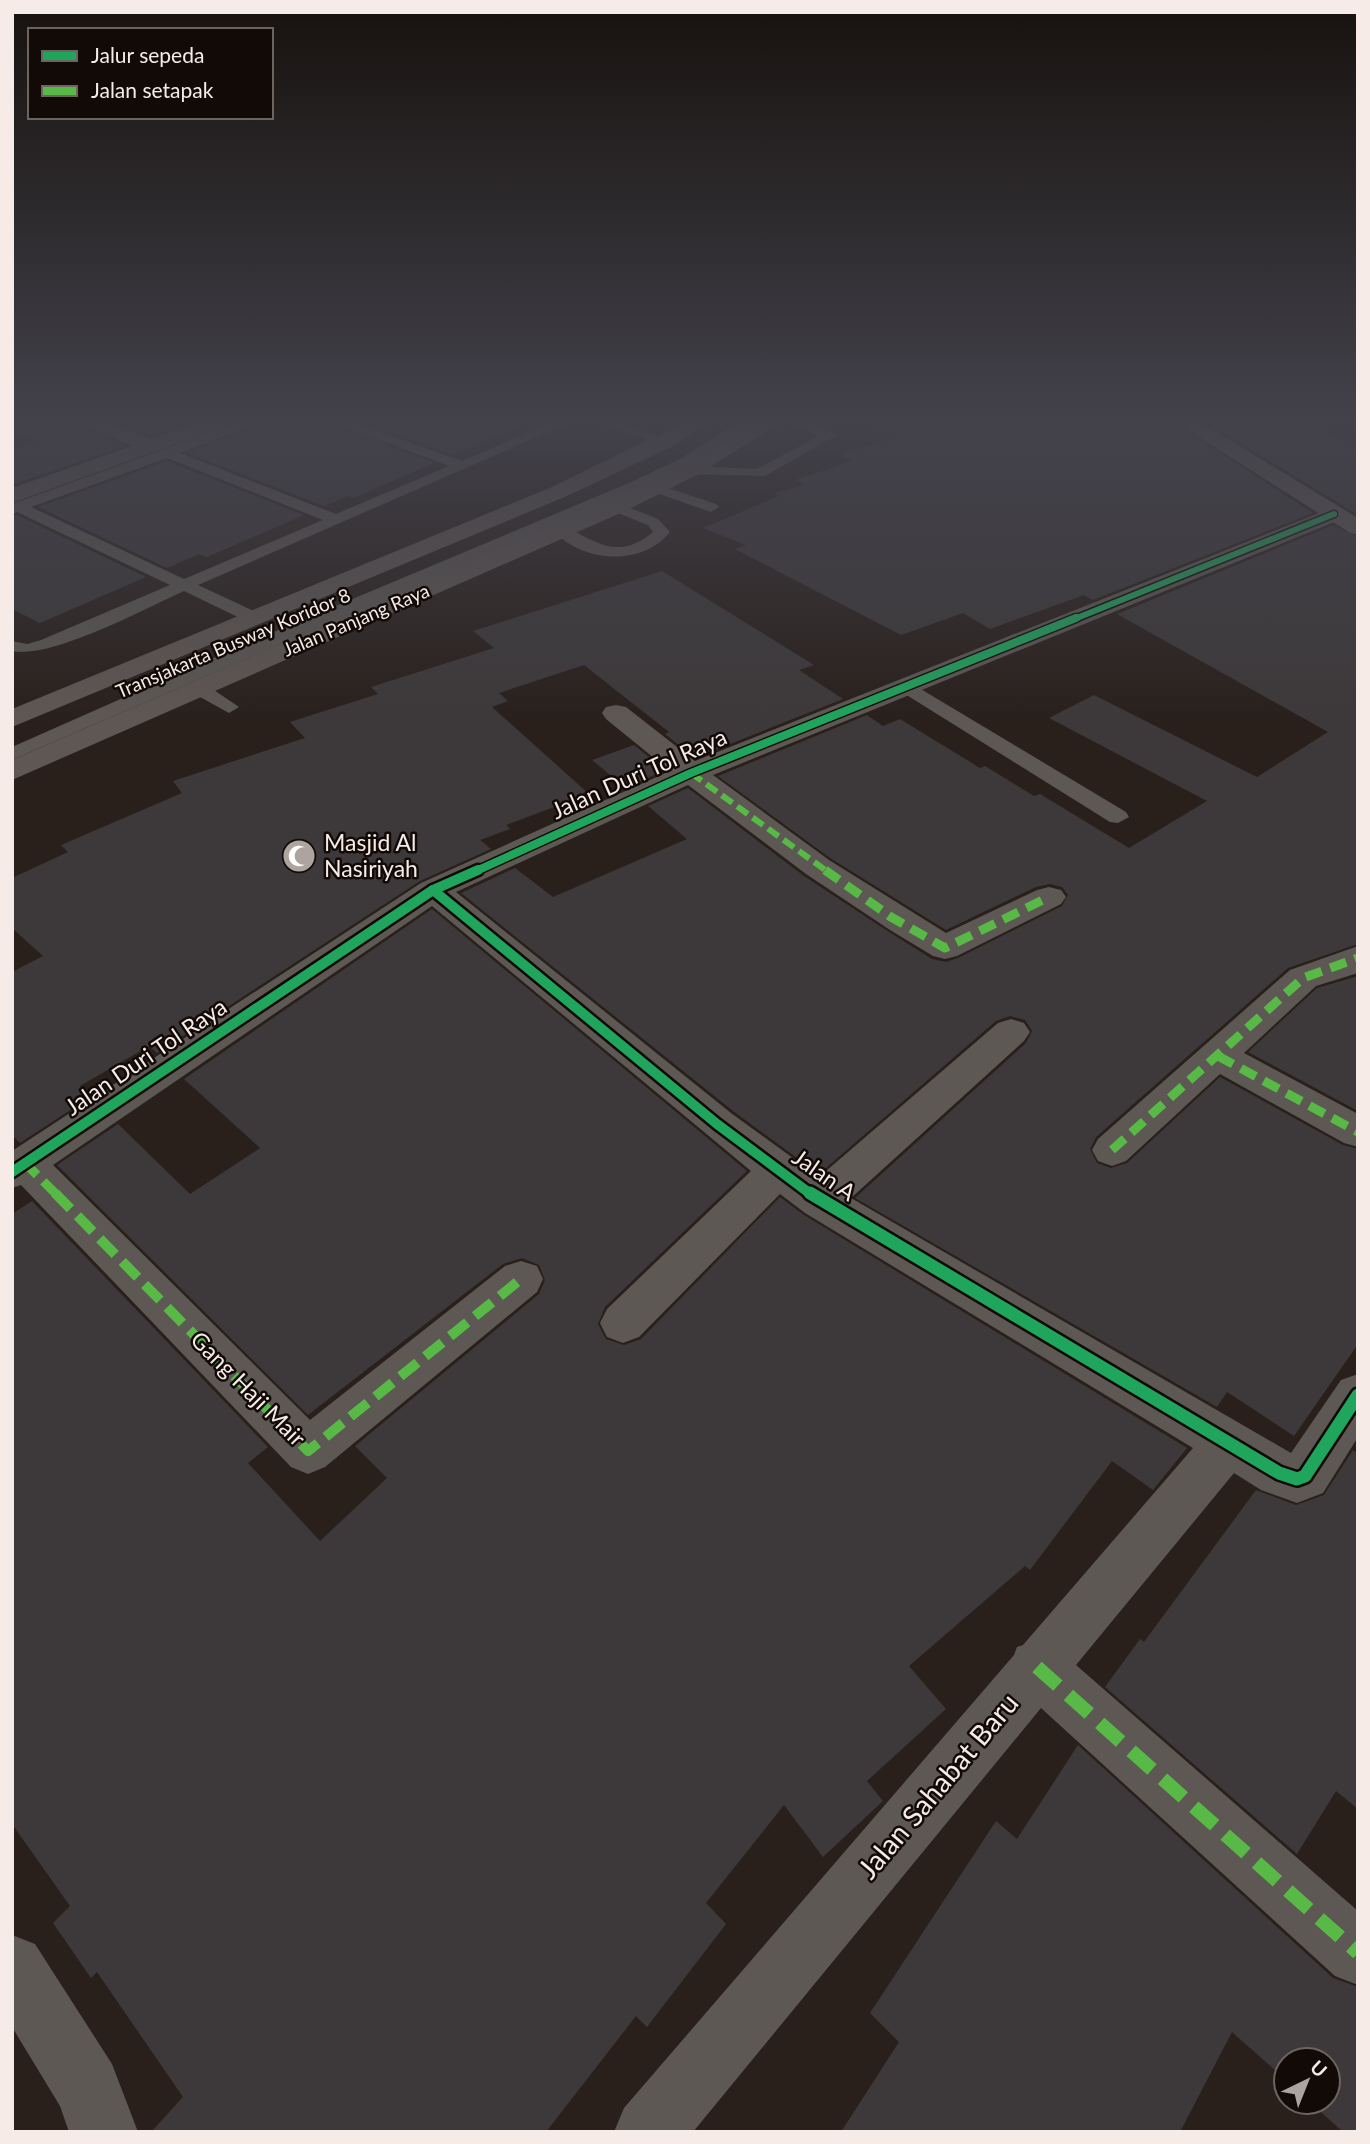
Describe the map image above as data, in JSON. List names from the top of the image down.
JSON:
{
  "streets": {
    "main road": ["Jalan Panjang Raya"],
    "street": [
      "Jalan Duri Tol Raya",
      "Jalan A",
      "Gang Haji Mair",
      "Jalan Sahabat Baru"
    ],
    "lane": ["Transjakarta Busway Koridor 8"]
  },
  "crossings": [
    ["Jalan Panjang Raya", "Transjakarta Busway Koridor 8"],
    ["Jalan Duri Tol Raya", "Jalan A"],
    ["Jalan Duri Tol Raya", "Gang Haji Mair"],
    ["Jalan A", "Jalan Sahabat Baru"]
  ],
  "places": {
    "mosque": ["Masjid Al Nasiriyah"]
  },
  "legend": ["Jalur sepeda", "Jalan setapak"],
  "north": "top right"
}
